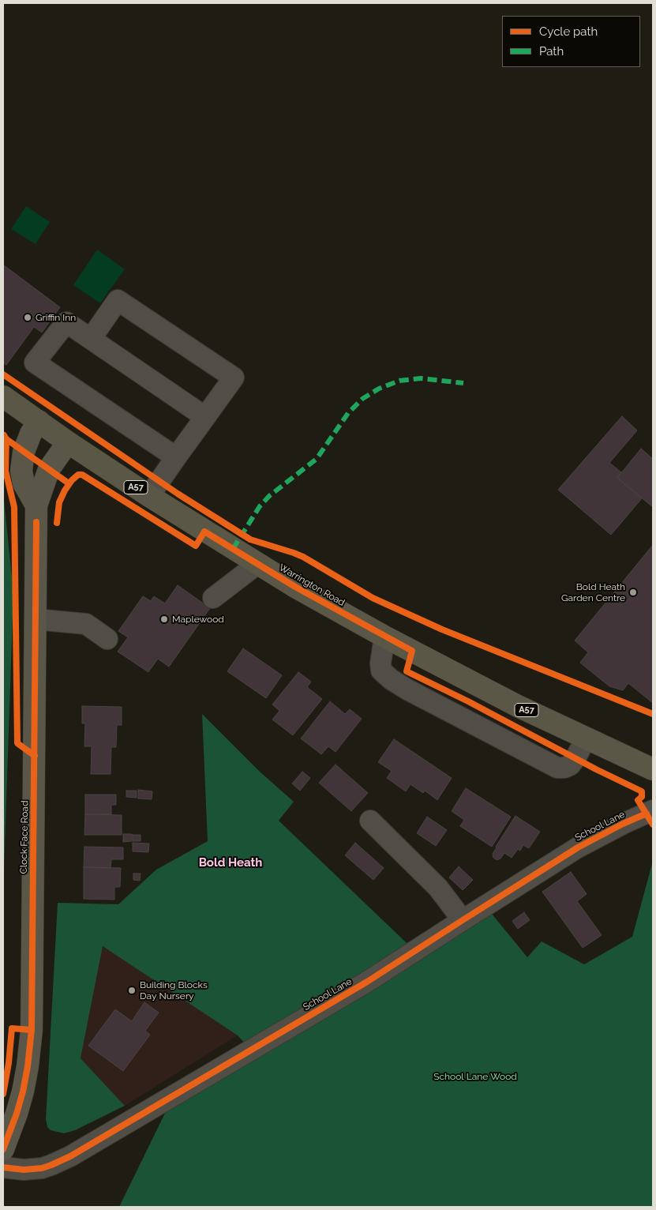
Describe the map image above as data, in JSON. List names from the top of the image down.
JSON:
{
  "streets": {
    "highway": ["A57", "Warrington Road"],
    "main road": ["Clock Face Road"],
    "street": ["School Lane"]
  },
  "crossings": [
    ["Warrington Road", "Clock Face Road"]
  ],
  "districts": ["Bold Heath"],
  "parks": ["School Lane Wood"],
  "places": [
    "Griffin Inn",
    "Bold Heath Garden Centre",
    "Maplewood",
    "Building Blocks Day Nursery"
  ],
  "legend": ["Cycle path", "Path"]
}
